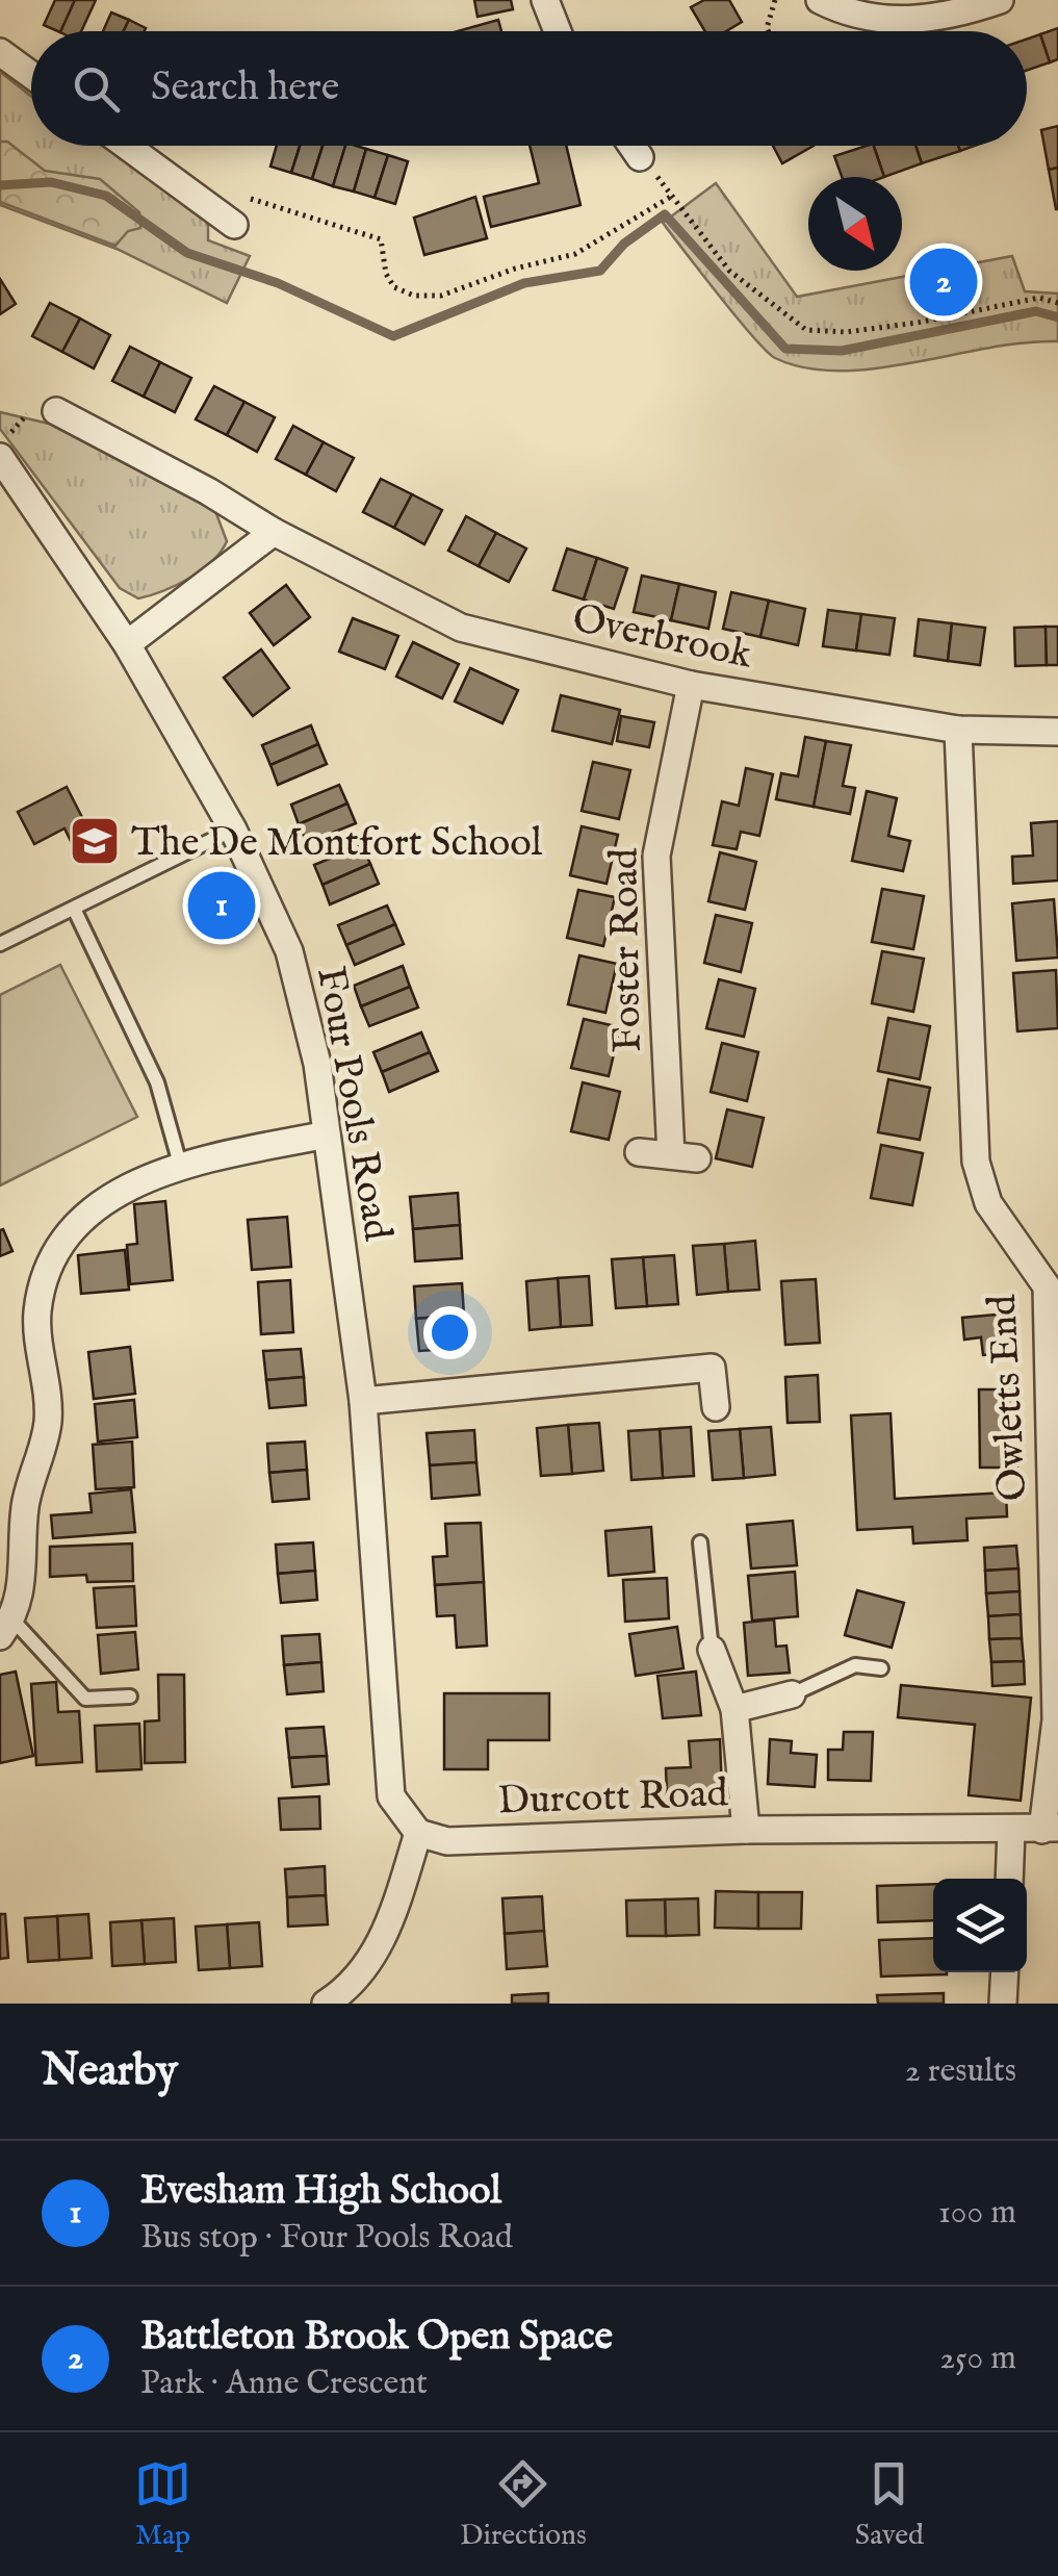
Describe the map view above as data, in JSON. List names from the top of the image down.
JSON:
{
  "streets": {
    "street": [
      "Overbrook",
      "Foster Road",
      "Four Pools Road",
      "Owletts End",
      "Durcott Road"
    ]
  },
  "crossings": [
    ["Overbrook", "Foster Road"],
    ["Overbrook", "Owletts End"],
    ["Four Pools Road", "Durcott Road"],
    ["Owletts End", "Durcott Road"]
  ],
  "places": {
    "school or university": ["The De Montfort School"]
  },
  "north": "bottom right",
  "page": {
    "search": "Search here",
    "pins": ["2", "1"],
    "heading": ["Nearby", "2 results"],
    "list": [
      {
        "mark": "1",
        "name": "Evesham High School",
        "note": "Bus stop · Four Pools Road",
        "value": "100 m"
      },
      {
        "mark": "2",
        "name": "Battleton Brook Open Space",
        "note": "Park · Anne Crescent",
        "value": "250 m"
      }
    ],
    "nav": ["Map", "Directions", "Saved"]
  }
}
